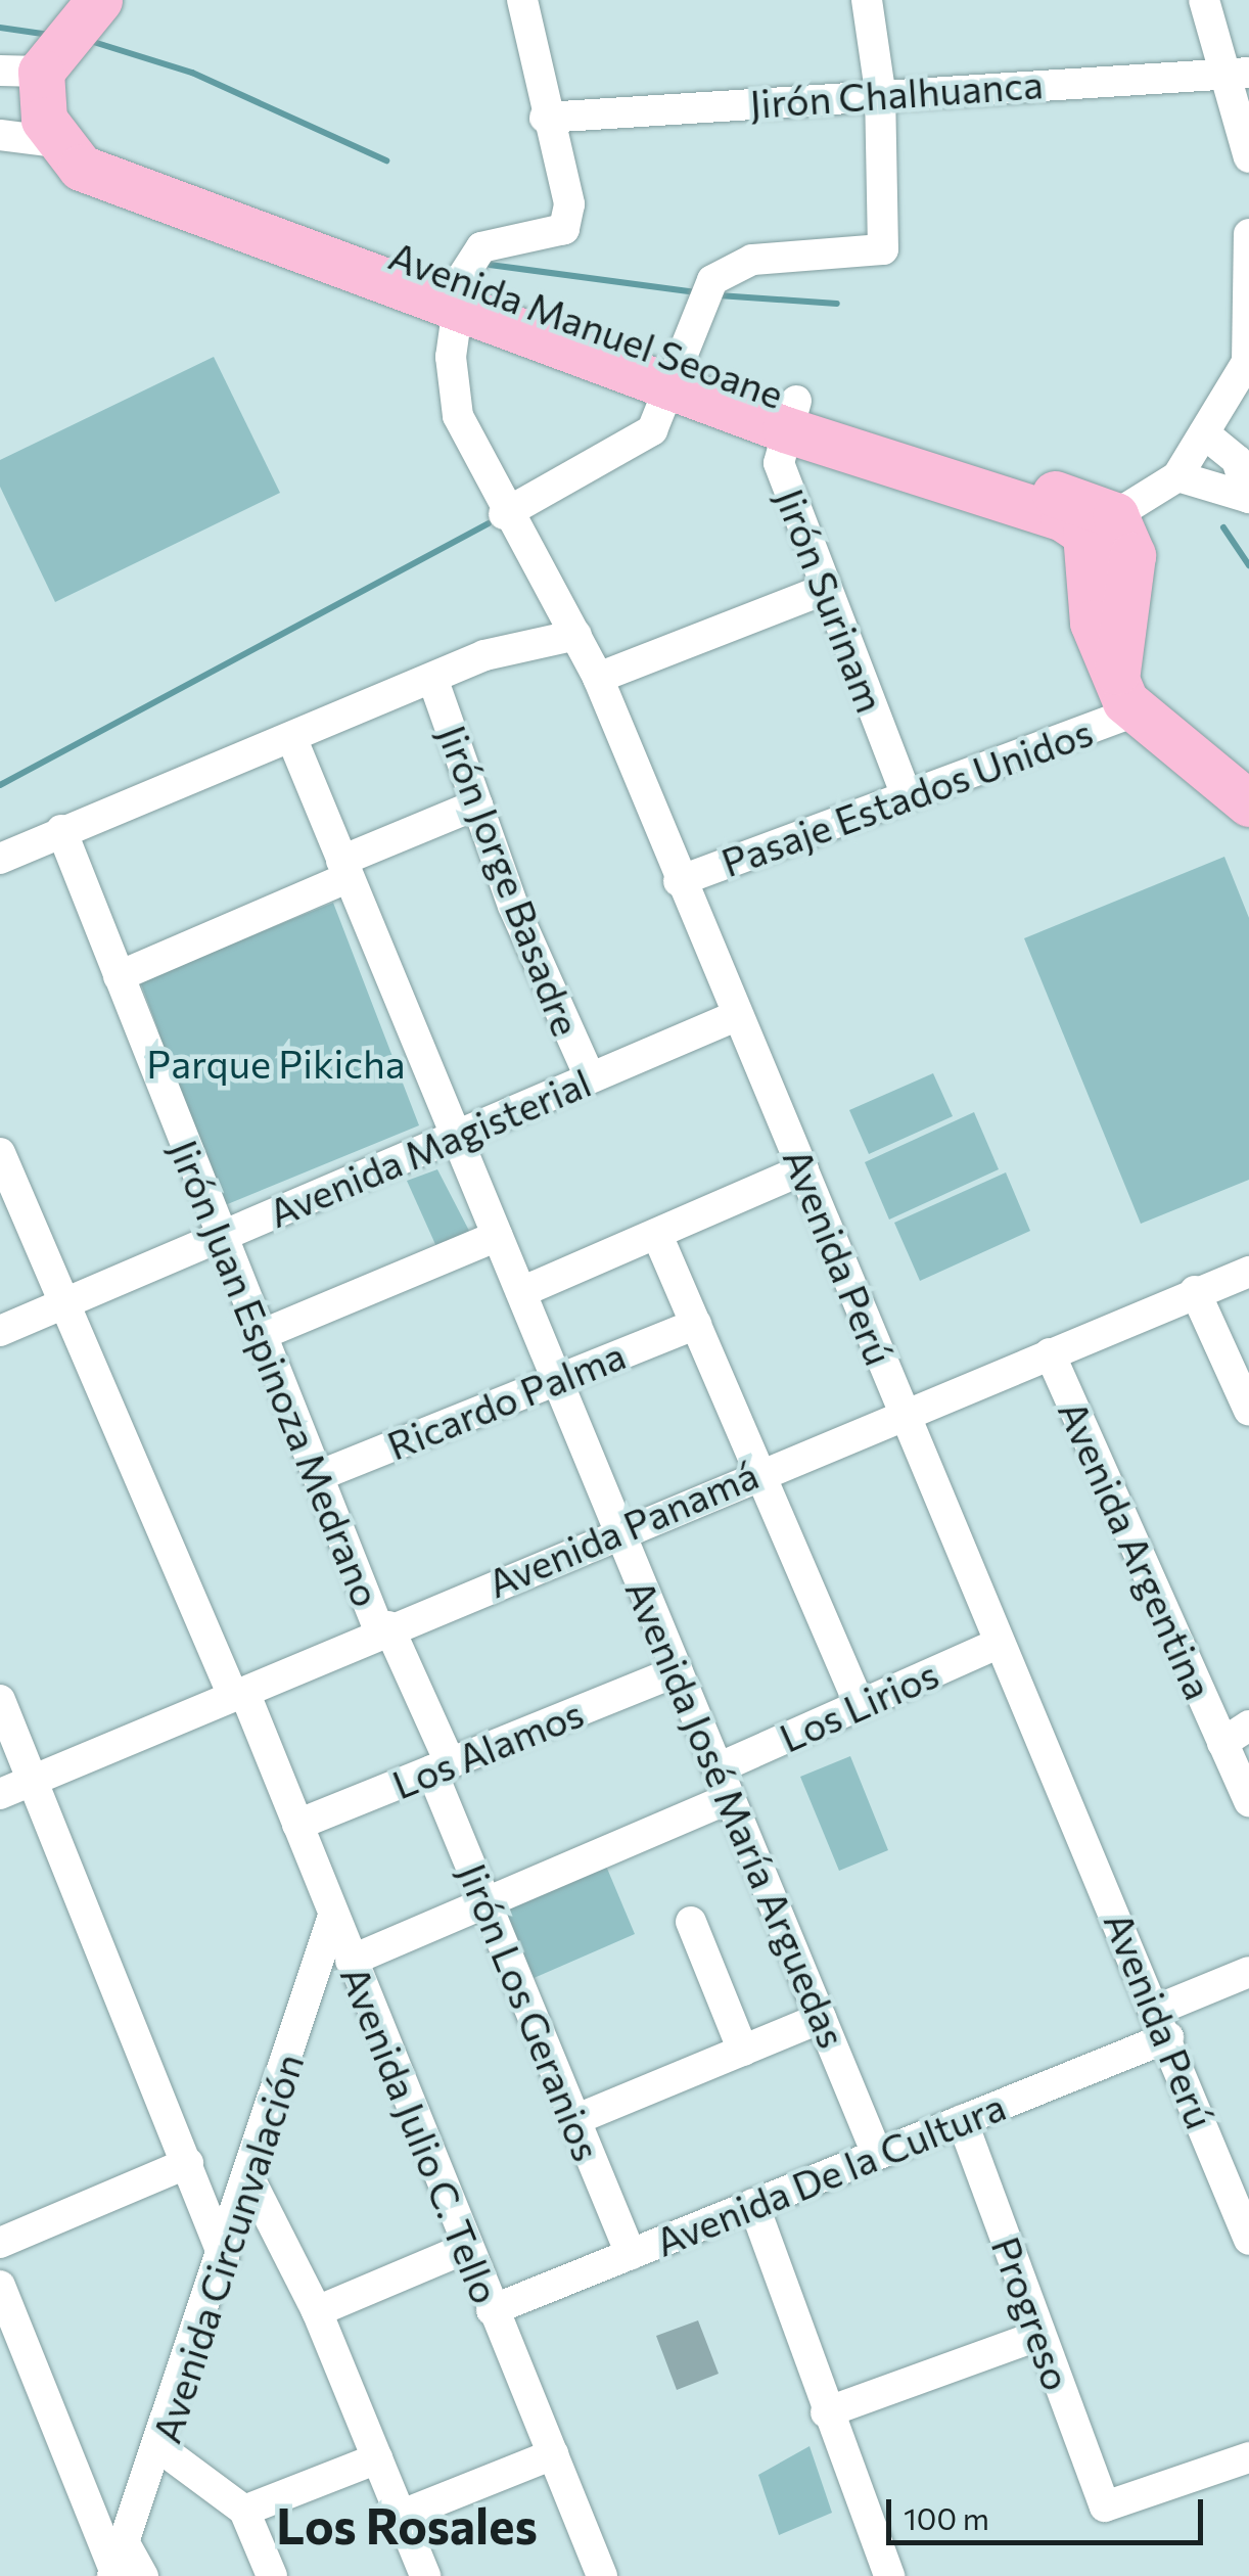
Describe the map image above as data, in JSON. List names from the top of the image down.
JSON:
{
  "streets": {
    "highway": ["Avenida Manuel Seoane"],
    "street": [
      "Jirón Chalhuanca",
      "Jirón Surinam",
      "Pasaje Estados Unidos",
      "Jirón Jorge Basadre",
      "Avenida Magisterial",
      "Avenida Perú",
      "Jirón Juan Espinoza Medrano",
      "Ricardo Palma",
      "Avenida Panamá",
      "Avenida Argentina",
      "Los Lirios",
      "Los Alamos",
      "Avenida José María Arguedas",
      "Jirón Los Geranios",
      "Avenida Julio C. Tello",
      "Avenida De la Cultura",
      "Avenida Circunvalación",
      "Progreso"
    ]
  },
  "crossings": [
    ["Avenida Manuel Seoane", "Jirón Surinam"],
    ["Avenida Manuel Seoane", "Avenida Perú"],
    ["Jirón Surinam", "Pasaje Estados Unidos"],
    ["Pasaje Estados Unidos", "Avenida Perú"],
    ["Jirón Jorge Basadre", "Avenida Magisterial"],
    ["Avenida Magisterial", "Avenida Perú"],
    ["Avenida Magisterial", "Jirón Juan Espinoza Medrano"],
    ["Avenida Magisterial", "Avenida José María Arguedas"],
    ["Avenida Magisterial", "Avenida Julio C. Tello"],
    ["Avenida Perú", "Avenida Panamá"],
    ["Avenida Perú", "Los Lirios"],
    ["Avenida Perú", "Avenida De la Cultura"],
    ["Jirón Juan Espinoza Medrano", "Ricardo Palma"],
    ["Jirón Juan Espinoza Medrano", "Avenida Panamá"],
    ["Jirón Juan Espinoza Medrano", "Jirón Los Geranios"],
    ["Ricardo Palma", "Avenida José María Arguedas"],
    ["Avenida Panamá", "Avenida Argentina"],
    ["Avenida Panamá", "Avenida José María Arguedas"],
    ["Avenida Panamá", "Jirón Los Geranios"],
    ["Avenida Panamá", "Avenida Julio C. Tello"],
    ["Los Lirios", "Avenida José María Arguedas"],
    ["Los Alamos", "Avenida José María Arguedas"],
    ["Los Alamos", "Jirón Los Geranios"],
    ["Los Alamos", "Avenida Julio C. Tello"],
    ["Avenida José María Arguedas", "Avenida De la Cultura"],
    ["Jirón Los Geranios", "Avenida De la Cultura"],
    ["Avenida Julio C. Tello", "Avenida De la Cultura"],
    ["Avenida Julio C. Tello", "Avenida Circunvalación"],
    ["Avenida De la Cultura", "Progreso"]
  ],
  "districts": ["Los Rosales"],
  "parks": ["Parque Pikicha"],
  "scale_bar": "100 m"
}
